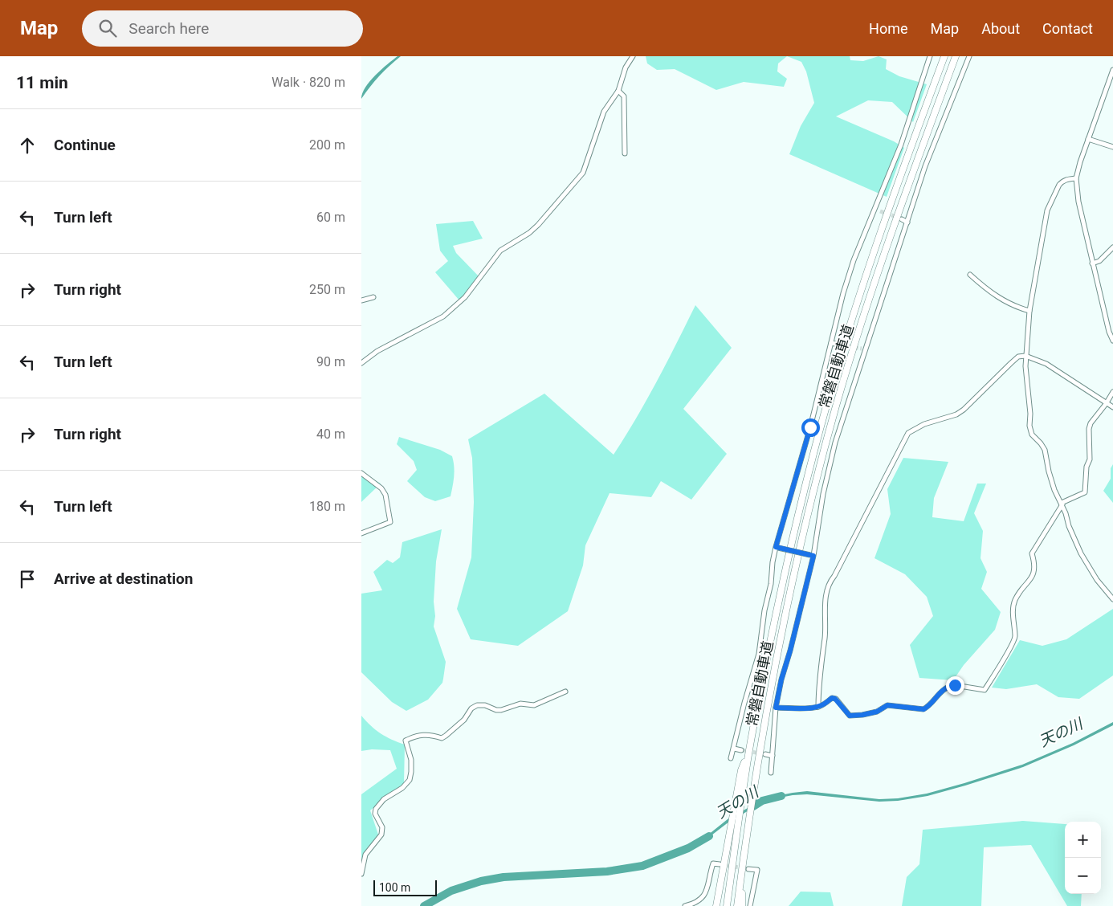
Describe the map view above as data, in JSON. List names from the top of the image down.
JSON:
{
  "streets": {
    "highway": ["常磐自動車道"]
  },
  "water": ["天の川"],
  "scale_bar": "100 m",
  "page": {
    "header": "Map",
    "search": "Search here",
    "nav": [
      "Home",
      "Map",
      "About",
      "Contact"
    ],
    "heading": ["11 min", "Walk · 820 m"],
    "list": [
      ["Continue", "200 m"],
      ["Turn left", "60 m"],
      ["Turn right", "250 m"],
      ["Turn left", "90 m"],
      ["Turn right", "40 m"],
      ["Turn left", "180 m"],
      "Arrive at destination"
    ],
    "map_buttons": ["+", "−"],
    "scale": "100 m"
  }
}
